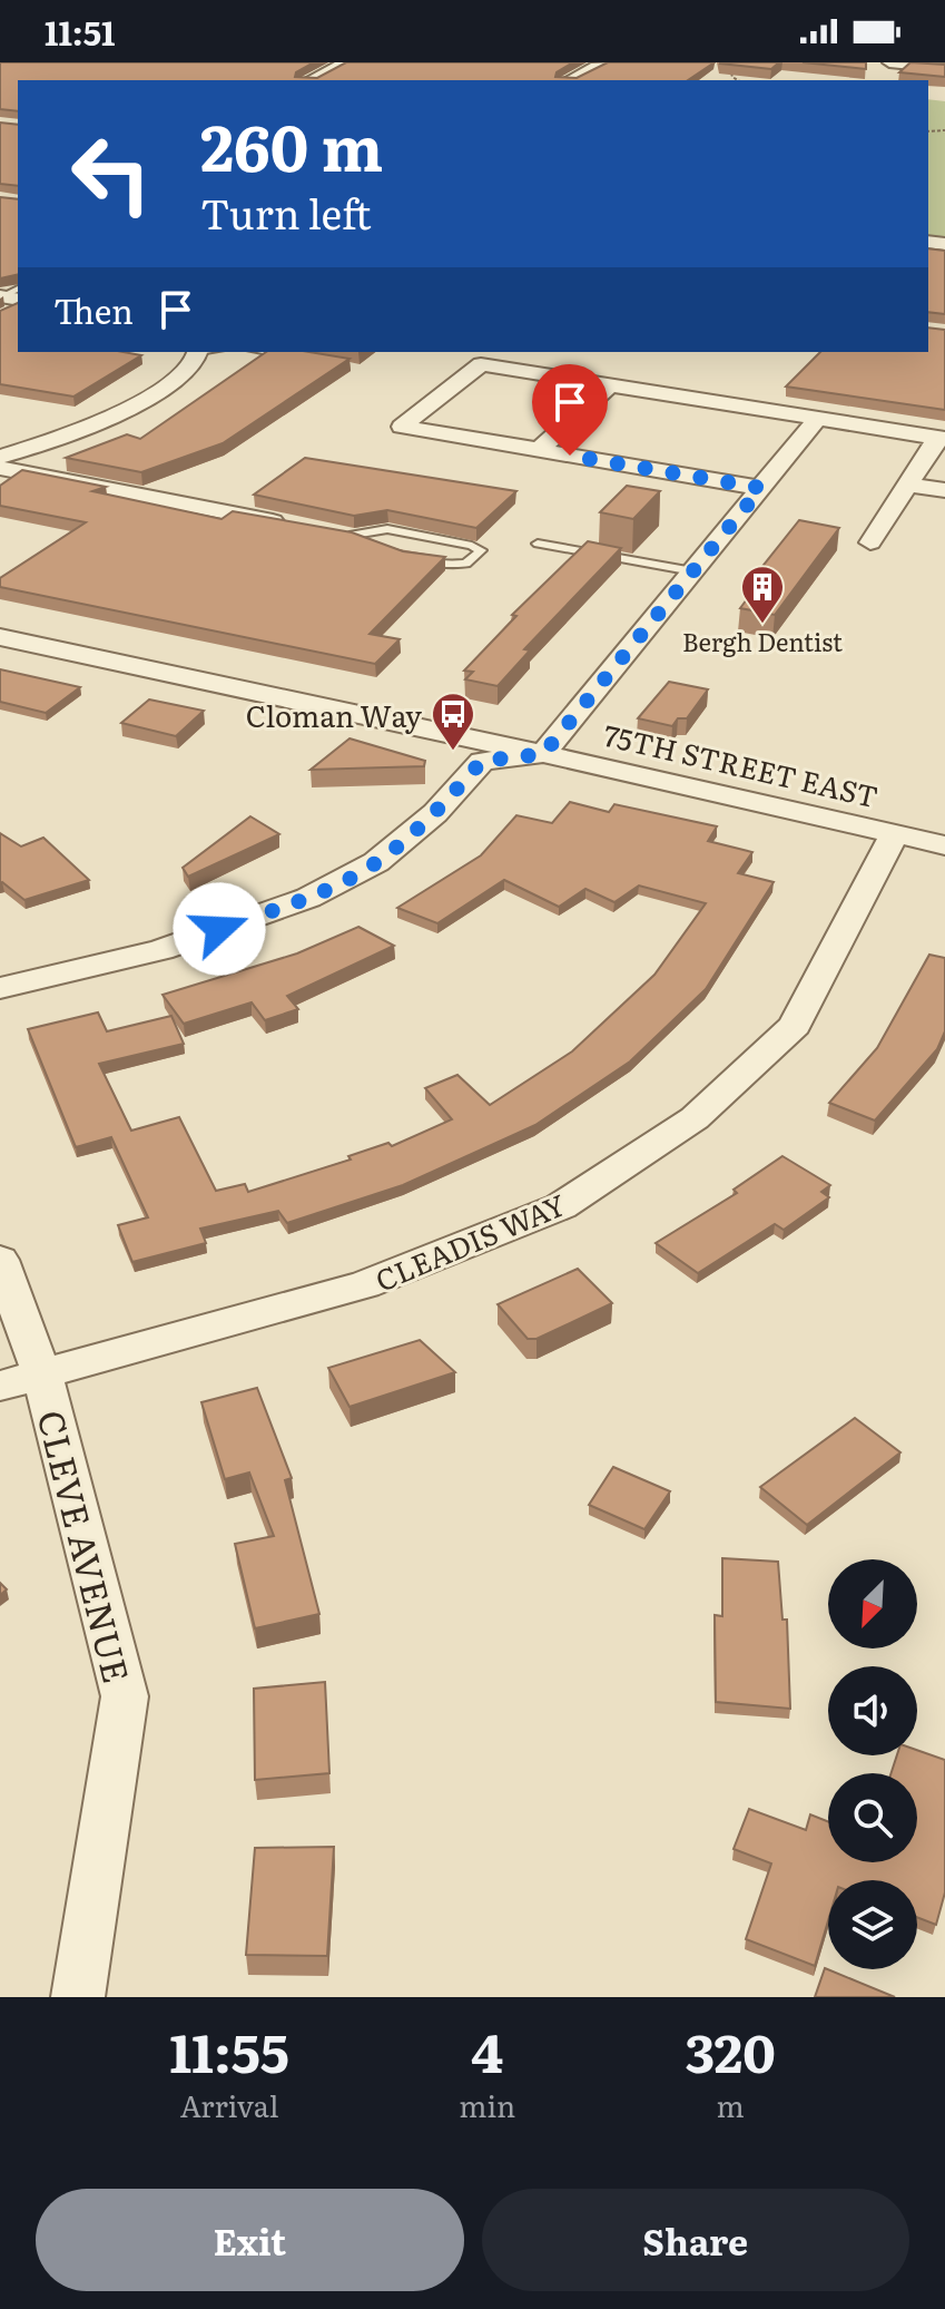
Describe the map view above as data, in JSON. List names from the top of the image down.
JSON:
{
  "streets": {
    "street": ["75TH STREET EAST", "CLEADIS WAY", "CLEVE AVENUE"]
  },
  "crossings": [
    ["75TH STREET EAST", "CLEADIS WAY"],
    ["CLEADIS WAY", "CLEVE AVENUE"]
  ],
  "places": {
    "building": ["Bergh Dentist"],
    "bus stop": ["Cloman Way"]
  },
  "north": "bottom left",
  "page": {
    "status": "11:51",
    "turn": ["260 m", "Turn left"],
    "then": "Then",
    "eta": [
      "11:55",
      "Arrival",
      "4",
      "min",
      "320",
      "m"
    ],
    "buttons": ["Exit", "Share"]
  }
}
